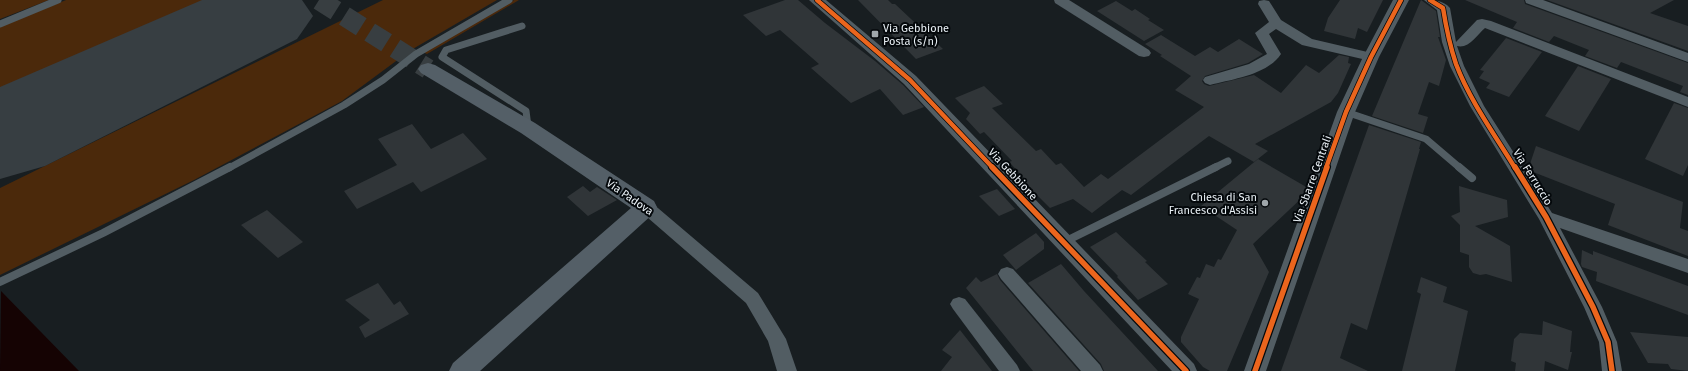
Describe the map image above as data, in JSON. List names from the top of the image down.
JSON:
{
  "streets": {
    "main road": ["Via Padova"],
    "street": ["Via Gebbione", "Via Ferruccio", "Via Sbarre Centrali"]
  },
  "places": {
    "transit": ["Via Gebbione Posta (s/n)"],
    "other": ["Chiesa di San Francesco d'Assisi"]
  }
}
